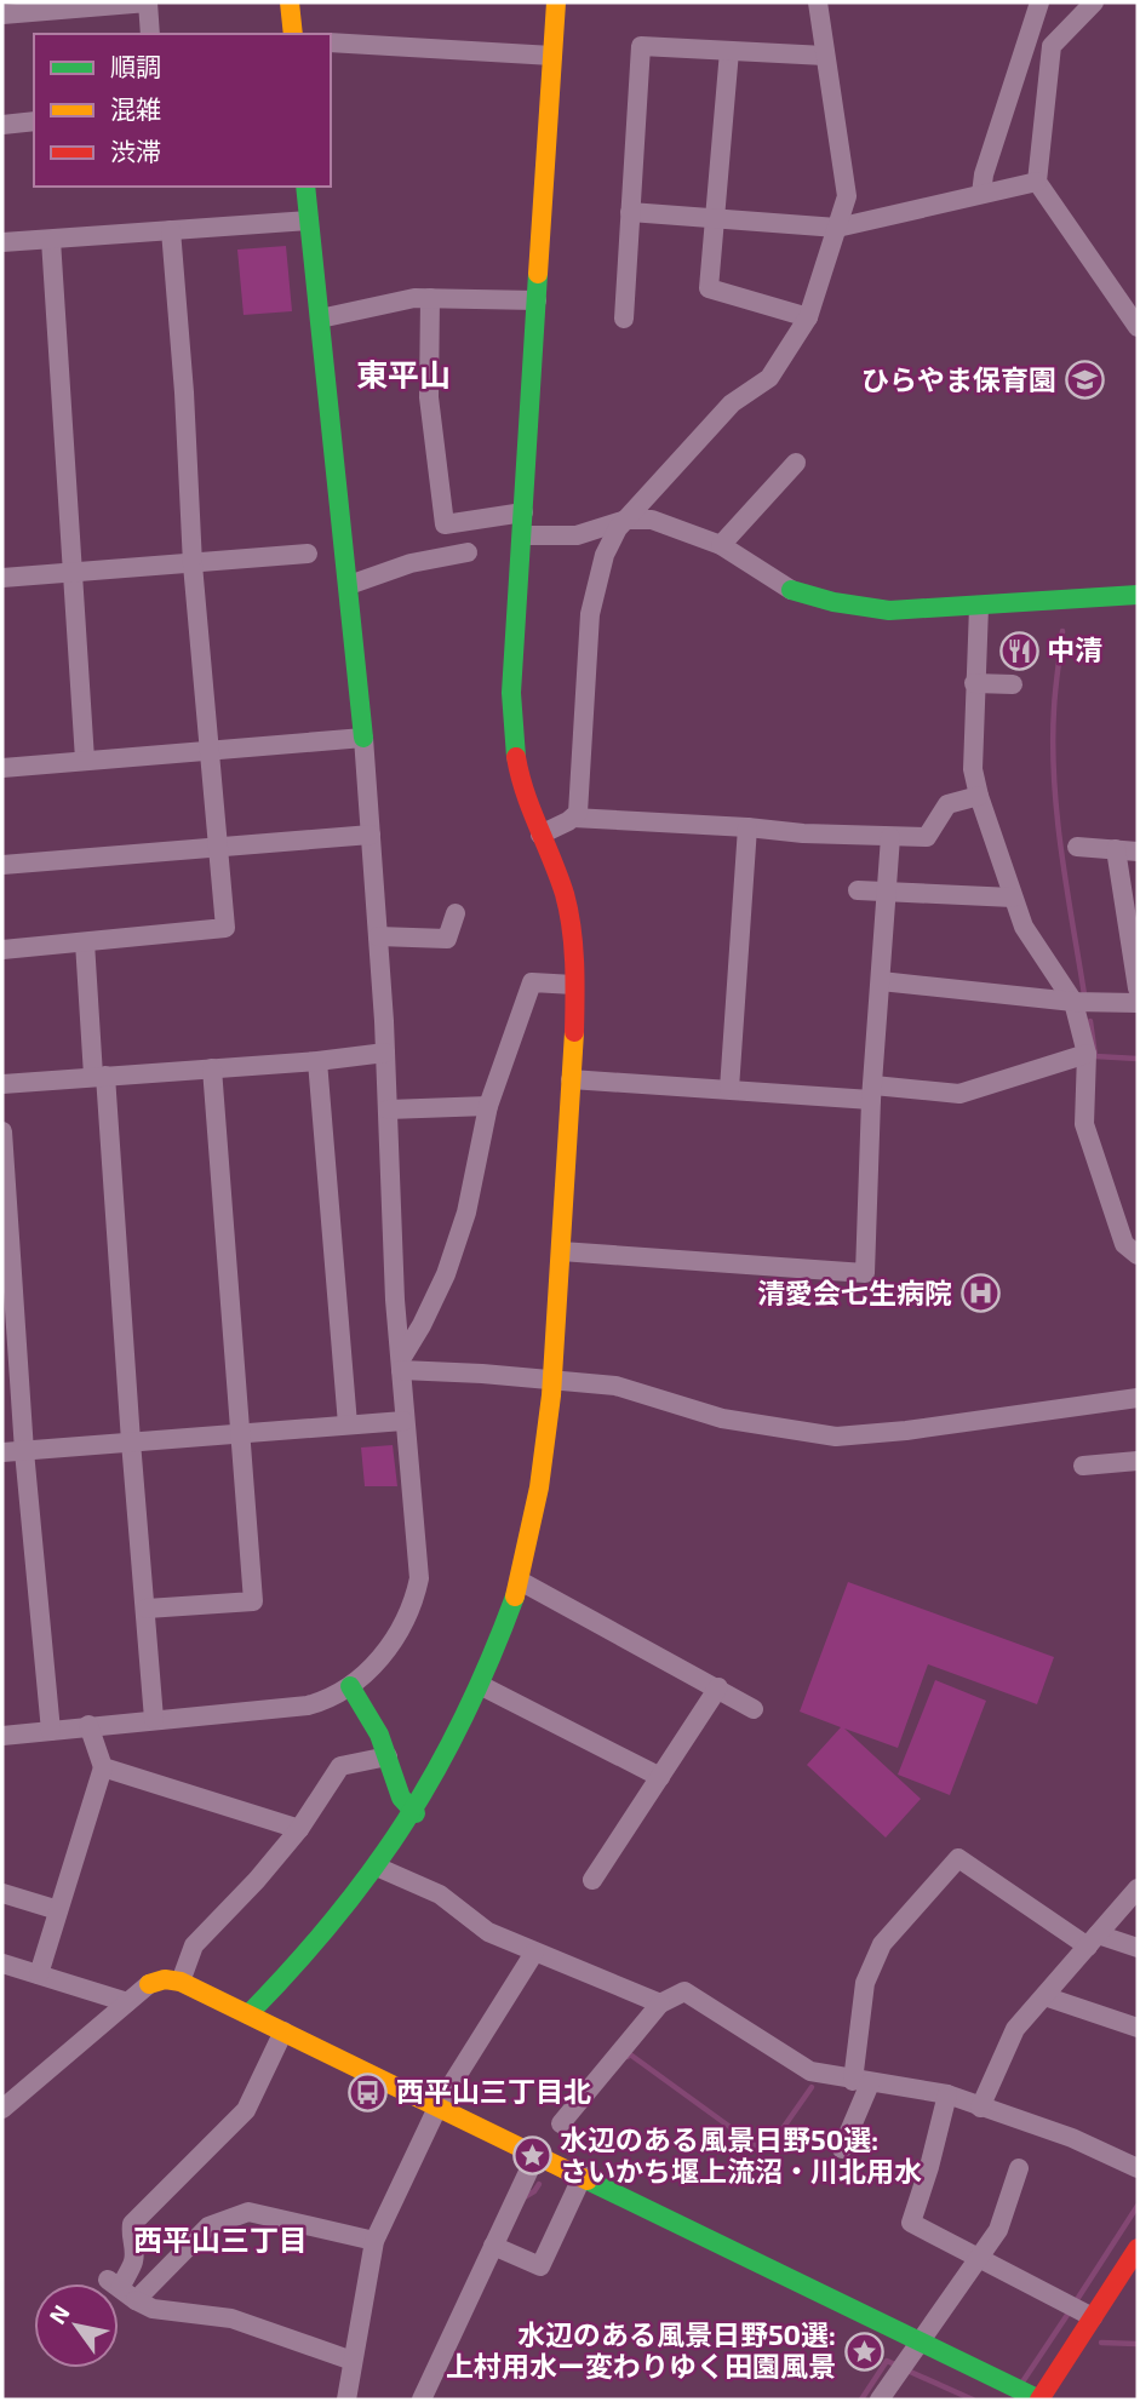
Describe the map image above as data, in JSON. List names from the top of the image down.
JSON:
{
  "districts": ["東平山", "西平山三丁目"],
  "places": {
    "school or university": ["ひらやま保育園"],
    "restaurant": ["中清"],
    "hospital": ["清愛会七生病院"],
    "bus stop": ["西平山三丁目北"],
    "place": ["水辺のある風景日野50選: さいかち堰上流沼・川北用水", "水辺のある風景日野50選: 上村用水ー変わりゆく田園風景"]
  },
  "legend": ["順調", "混雑", "渋滞"],
  "north": "top left"
}
